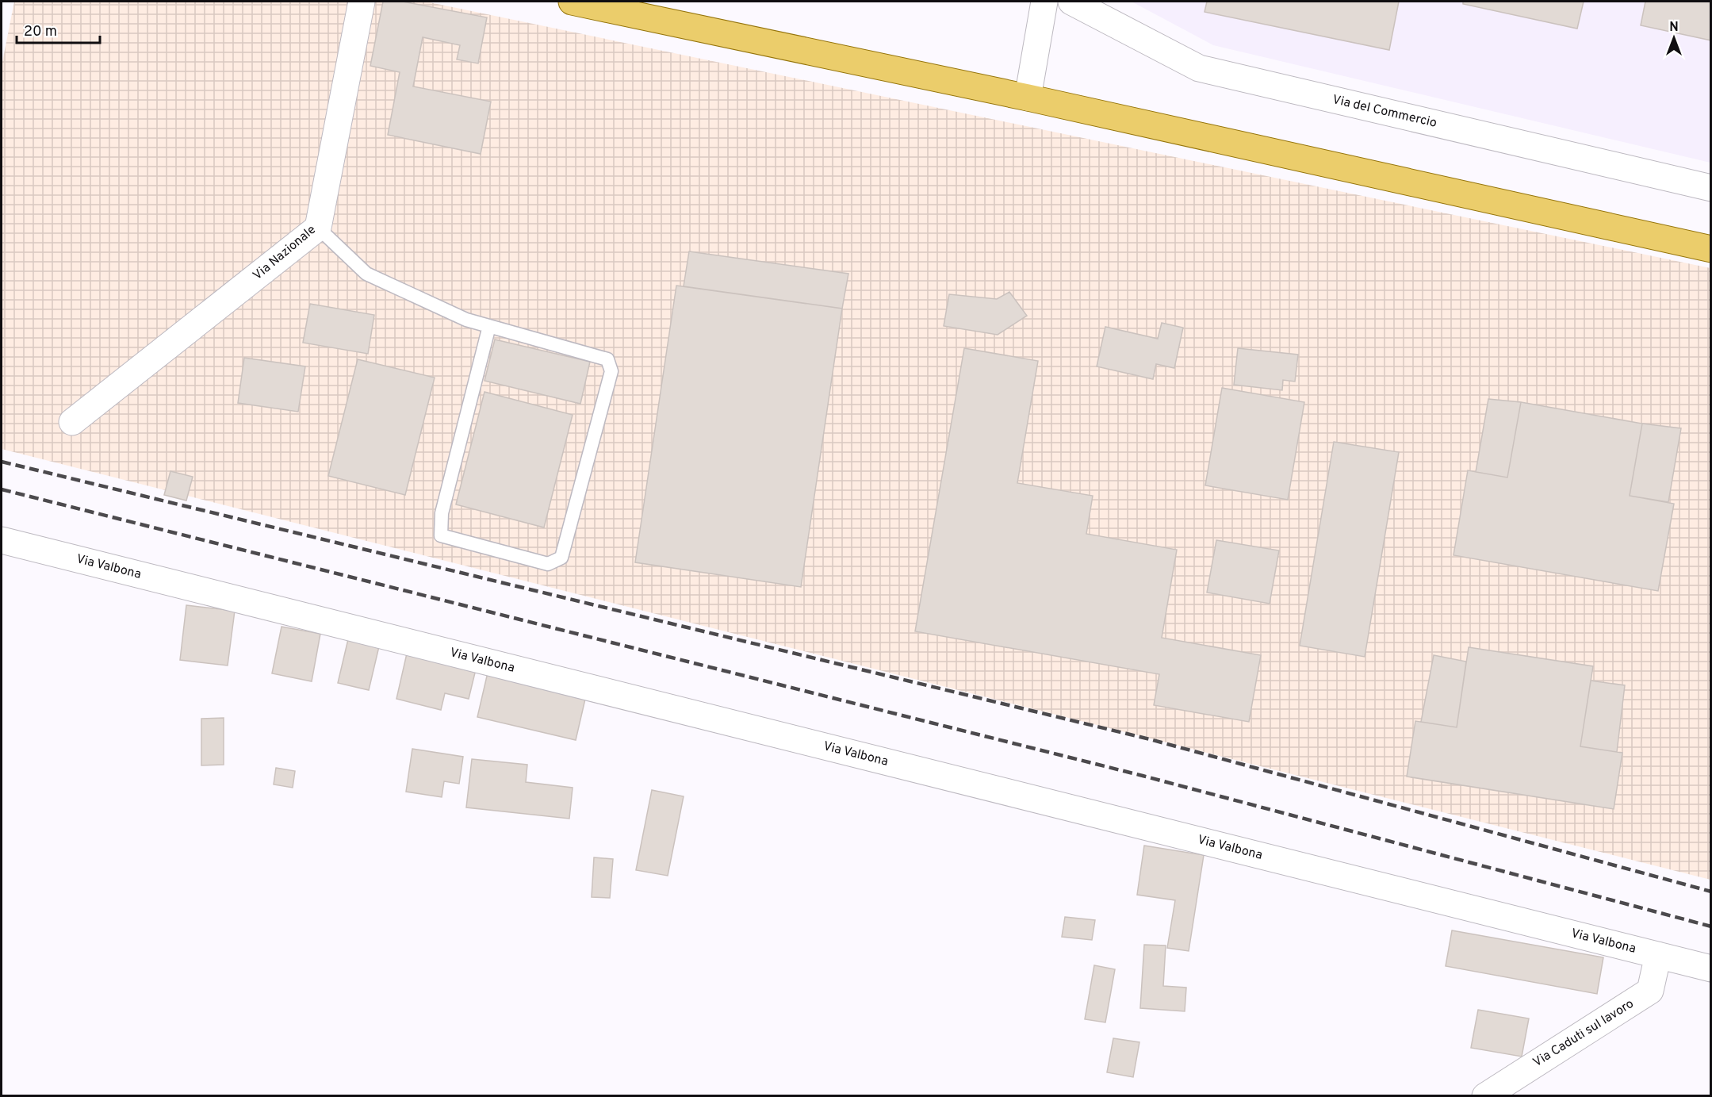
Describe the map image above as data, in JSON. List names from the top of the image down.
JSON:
{
  "streets": {
    "street": [
      "Via del Commercio",
      "Via Nazionale",
      "Via Valbona",
      "Via Caduti sul lavoro"
    ]
  },
  "crossings": [
    ["Via Valbona", "Via Caduti sul lavoro"]
  ],
  "scale_bar": "20 m",
  "north": "top"
}
